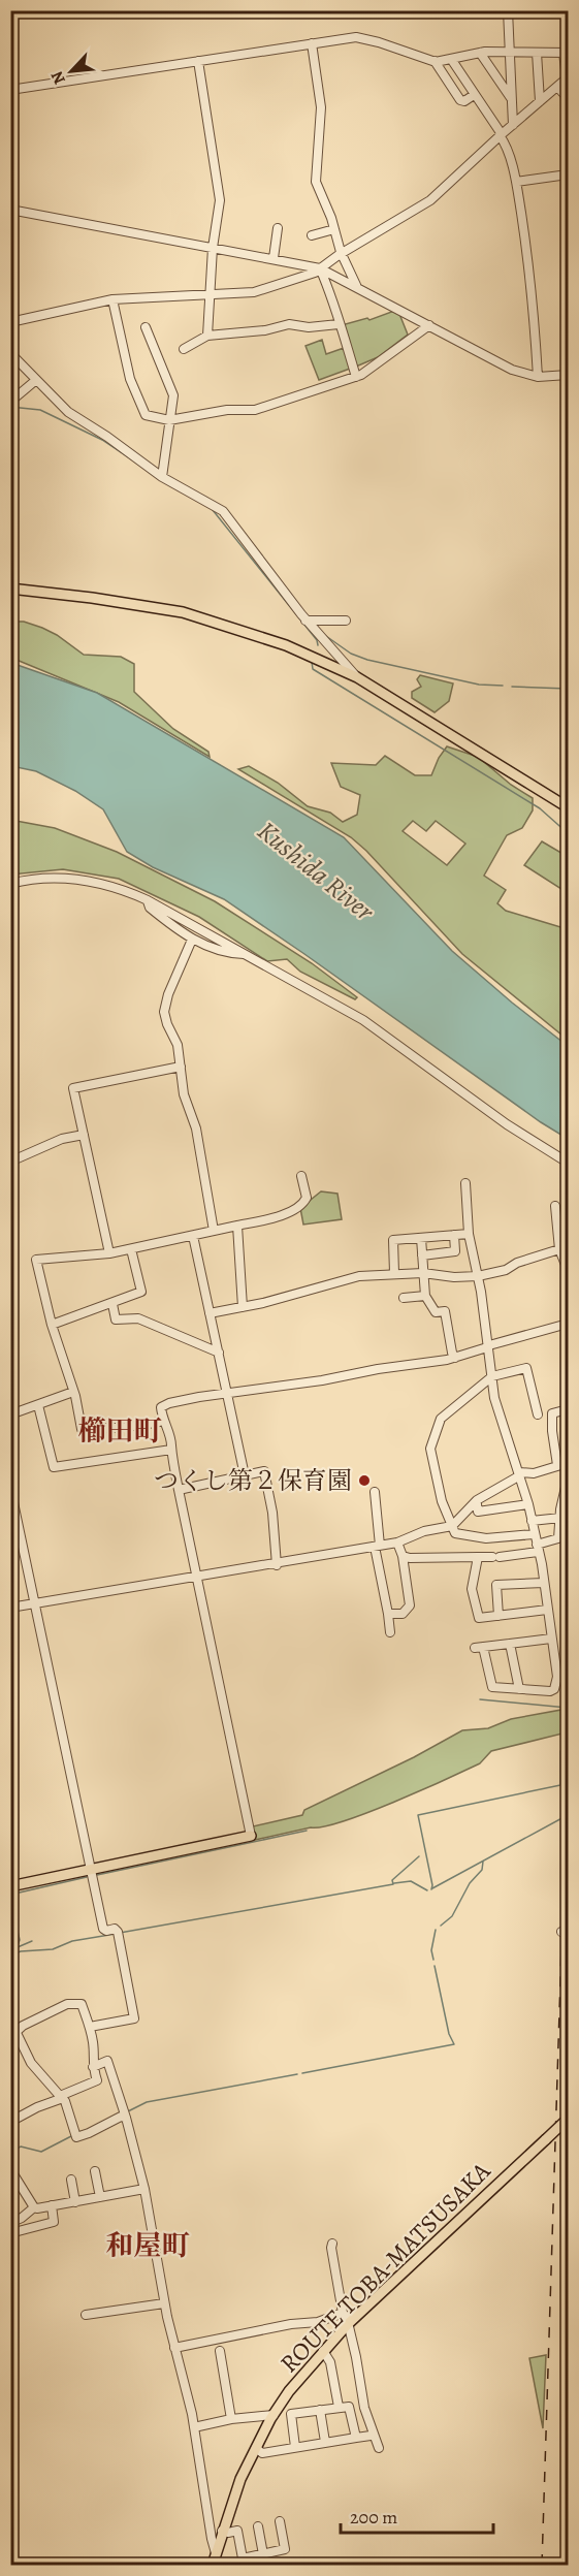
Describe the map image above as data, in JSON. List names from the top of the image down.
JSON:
{
  "streets": {
    "main road": ["ROUTE TOBA-MATSUSAKA"]
  },
  "districts": ["櫛田町", "和屋町"],
  "water": ["Kushida River"],
  "places": ["つくし第２保育園"],
  "scale_bar": "200 m",
  "north": "bottom left"
}
